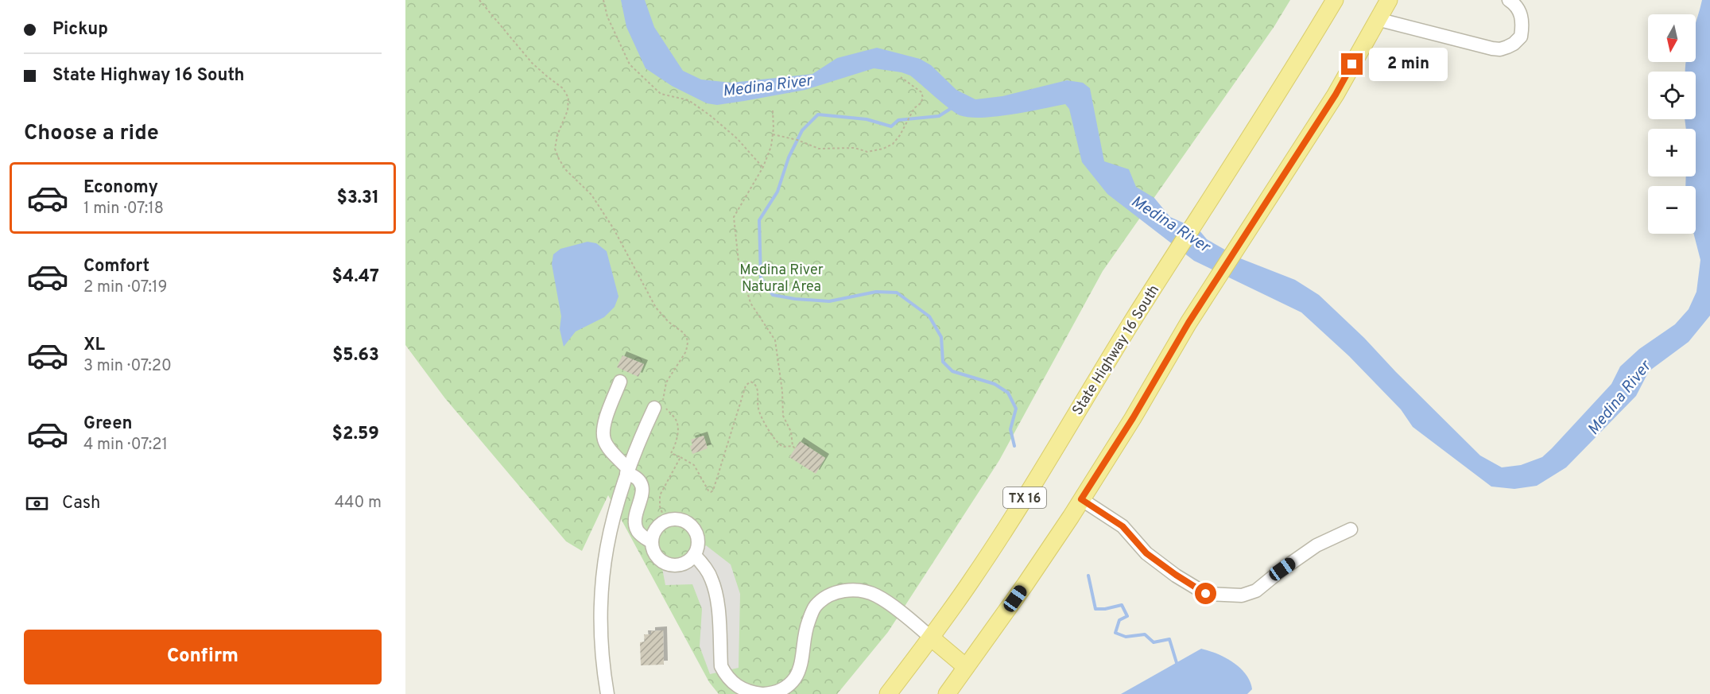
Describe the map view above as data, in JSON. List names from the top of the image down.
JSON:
{
  "streets": {
    "main road": ["State Highway 16 South", "TX 16"]
  },
  "water": ["Medina River"],
  "parks": ["Medina River Natural Area"],
  "north": "bottom",
  "page": {
    "banner": ["Pickup", "State Highway 16 South"],
    "map_buttons": ["+", "−"],
    "bubble": "2 min",
    "heading": "Choose a ride",
    "list": [
      {
        "name": "Economy",
        "note": "1 min · 07:18",
        "value": "$3.31"
      },
      {
        "name": "Comfort",
        "note": "2 min · 07:19",
        "value": "$4.47"
      },
      {
        "name": "XL",
        "note": "3 min · 07:20",
        "value": "$5.63"
      },
      {
        "name": "Green",
        "note": "4 min · 07:21",
        "value": "$2.59"
      }
    ],
    "pay": ["Cash", "440 m"],
    "buttons": "Confirm"
  }
}
